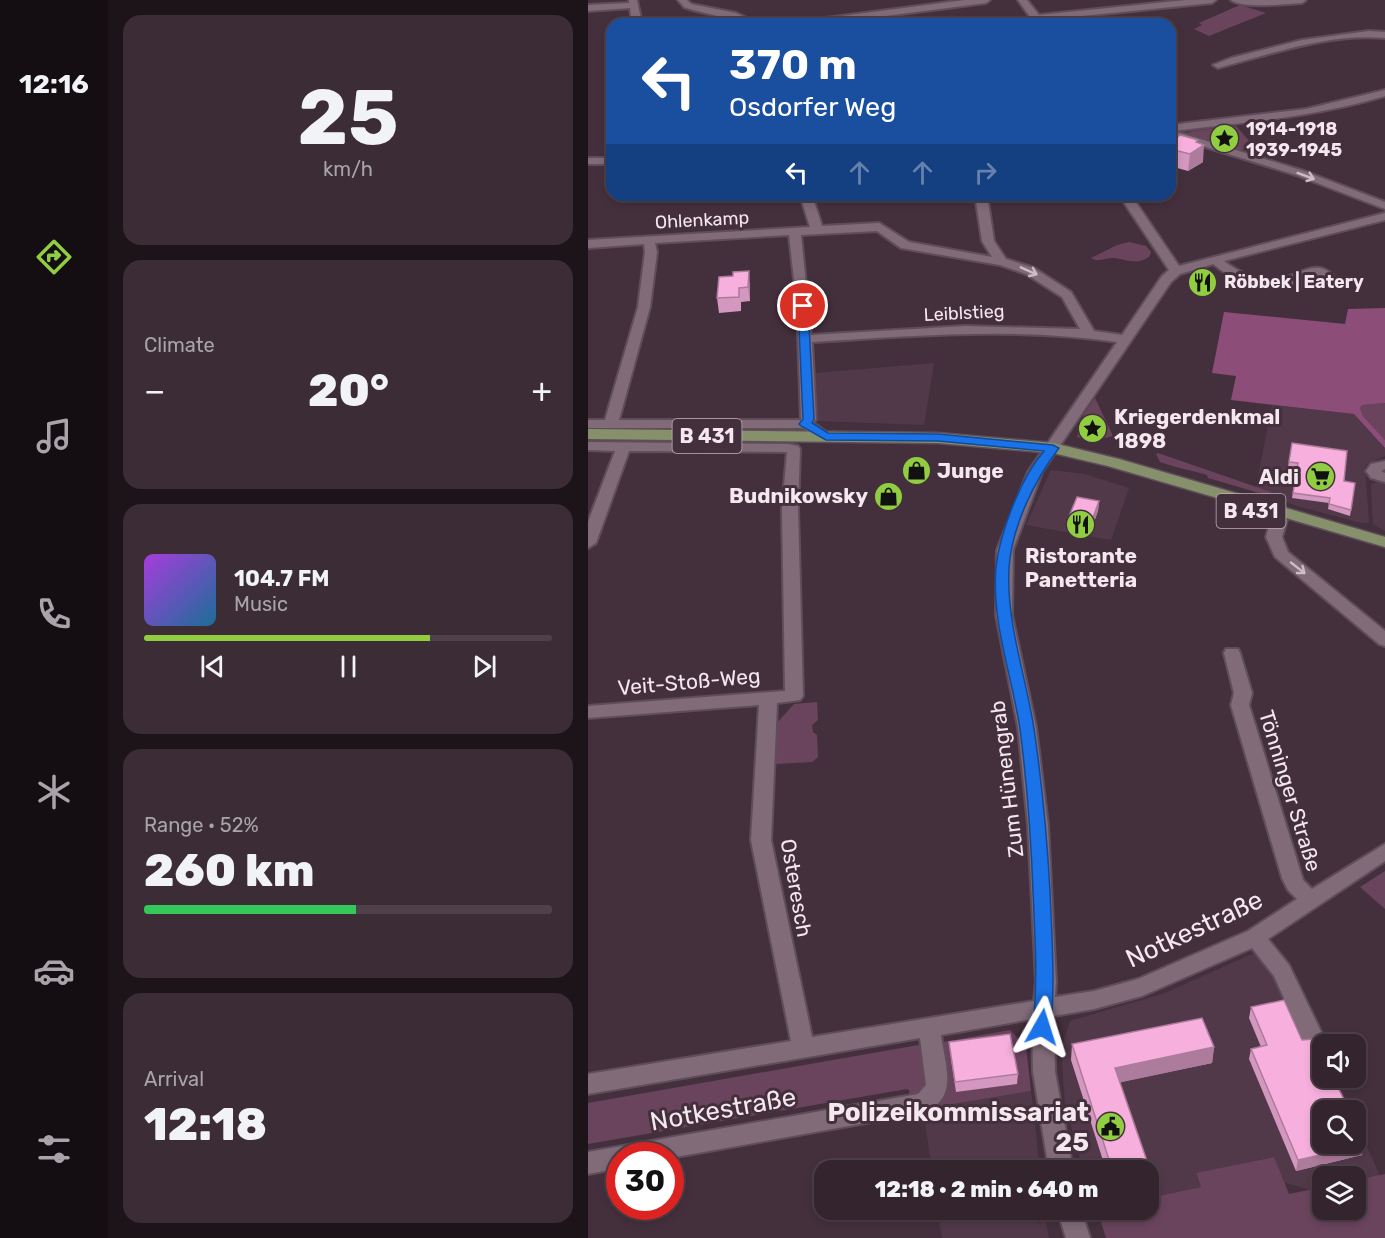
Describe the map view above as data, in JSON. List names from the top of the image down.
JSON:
{
  "streets": {
    "main road": ["B 431"],
    "street": [
      "Ohlenkamp",
      "Leiblstieg",
      "Veit-Stoß-Weg",
      "Zum Hünengrab",
      "Tönninger Straße",
      "Osteresch",
      "Notkestraße"
    ]
  },
  "crossings": [
    ["Leiblstieg", "Zum Hünengrab"],
    ["B 431", "Zum Hünengrab"],
    ["Veit-Stoß-Weg", "Osteresch"],
    ["Zum Hünengrab", "Notkestraße"],
    ["Tönninger Straße", "Notkestraße"],
    ["Osteresch", "Notkestraße"]
  ],
  "places": {
    "place": ["1914-1918 1939-1945", "Kriegerdenkmal 1898"],
    "restaurant": ["Röbbek | Eatery", "Ristorante Panetteria"],
    "shop": ["Junge", "Budnikowsky"],
    "supermarket": ["Aldi"],
    "public building": ["Polizeikommissariat 25"]
  },
  "page": {
    "tabs": "12:16",
    "tile": [
      ["25", "km/h"],
      "Climate",
      ["Range · 52%", "260 km"],
      ["Arrival", "12:18"]
    ],
    "turn": ["370 m", "Osdorfer Weg"],
    "heat": ["−", "20°", "+"],
    "song": ["104.7 FM", "Music"],
    "limit": "30",
    "trip": "12:18 · 2 min · 640 m"
  }
}
